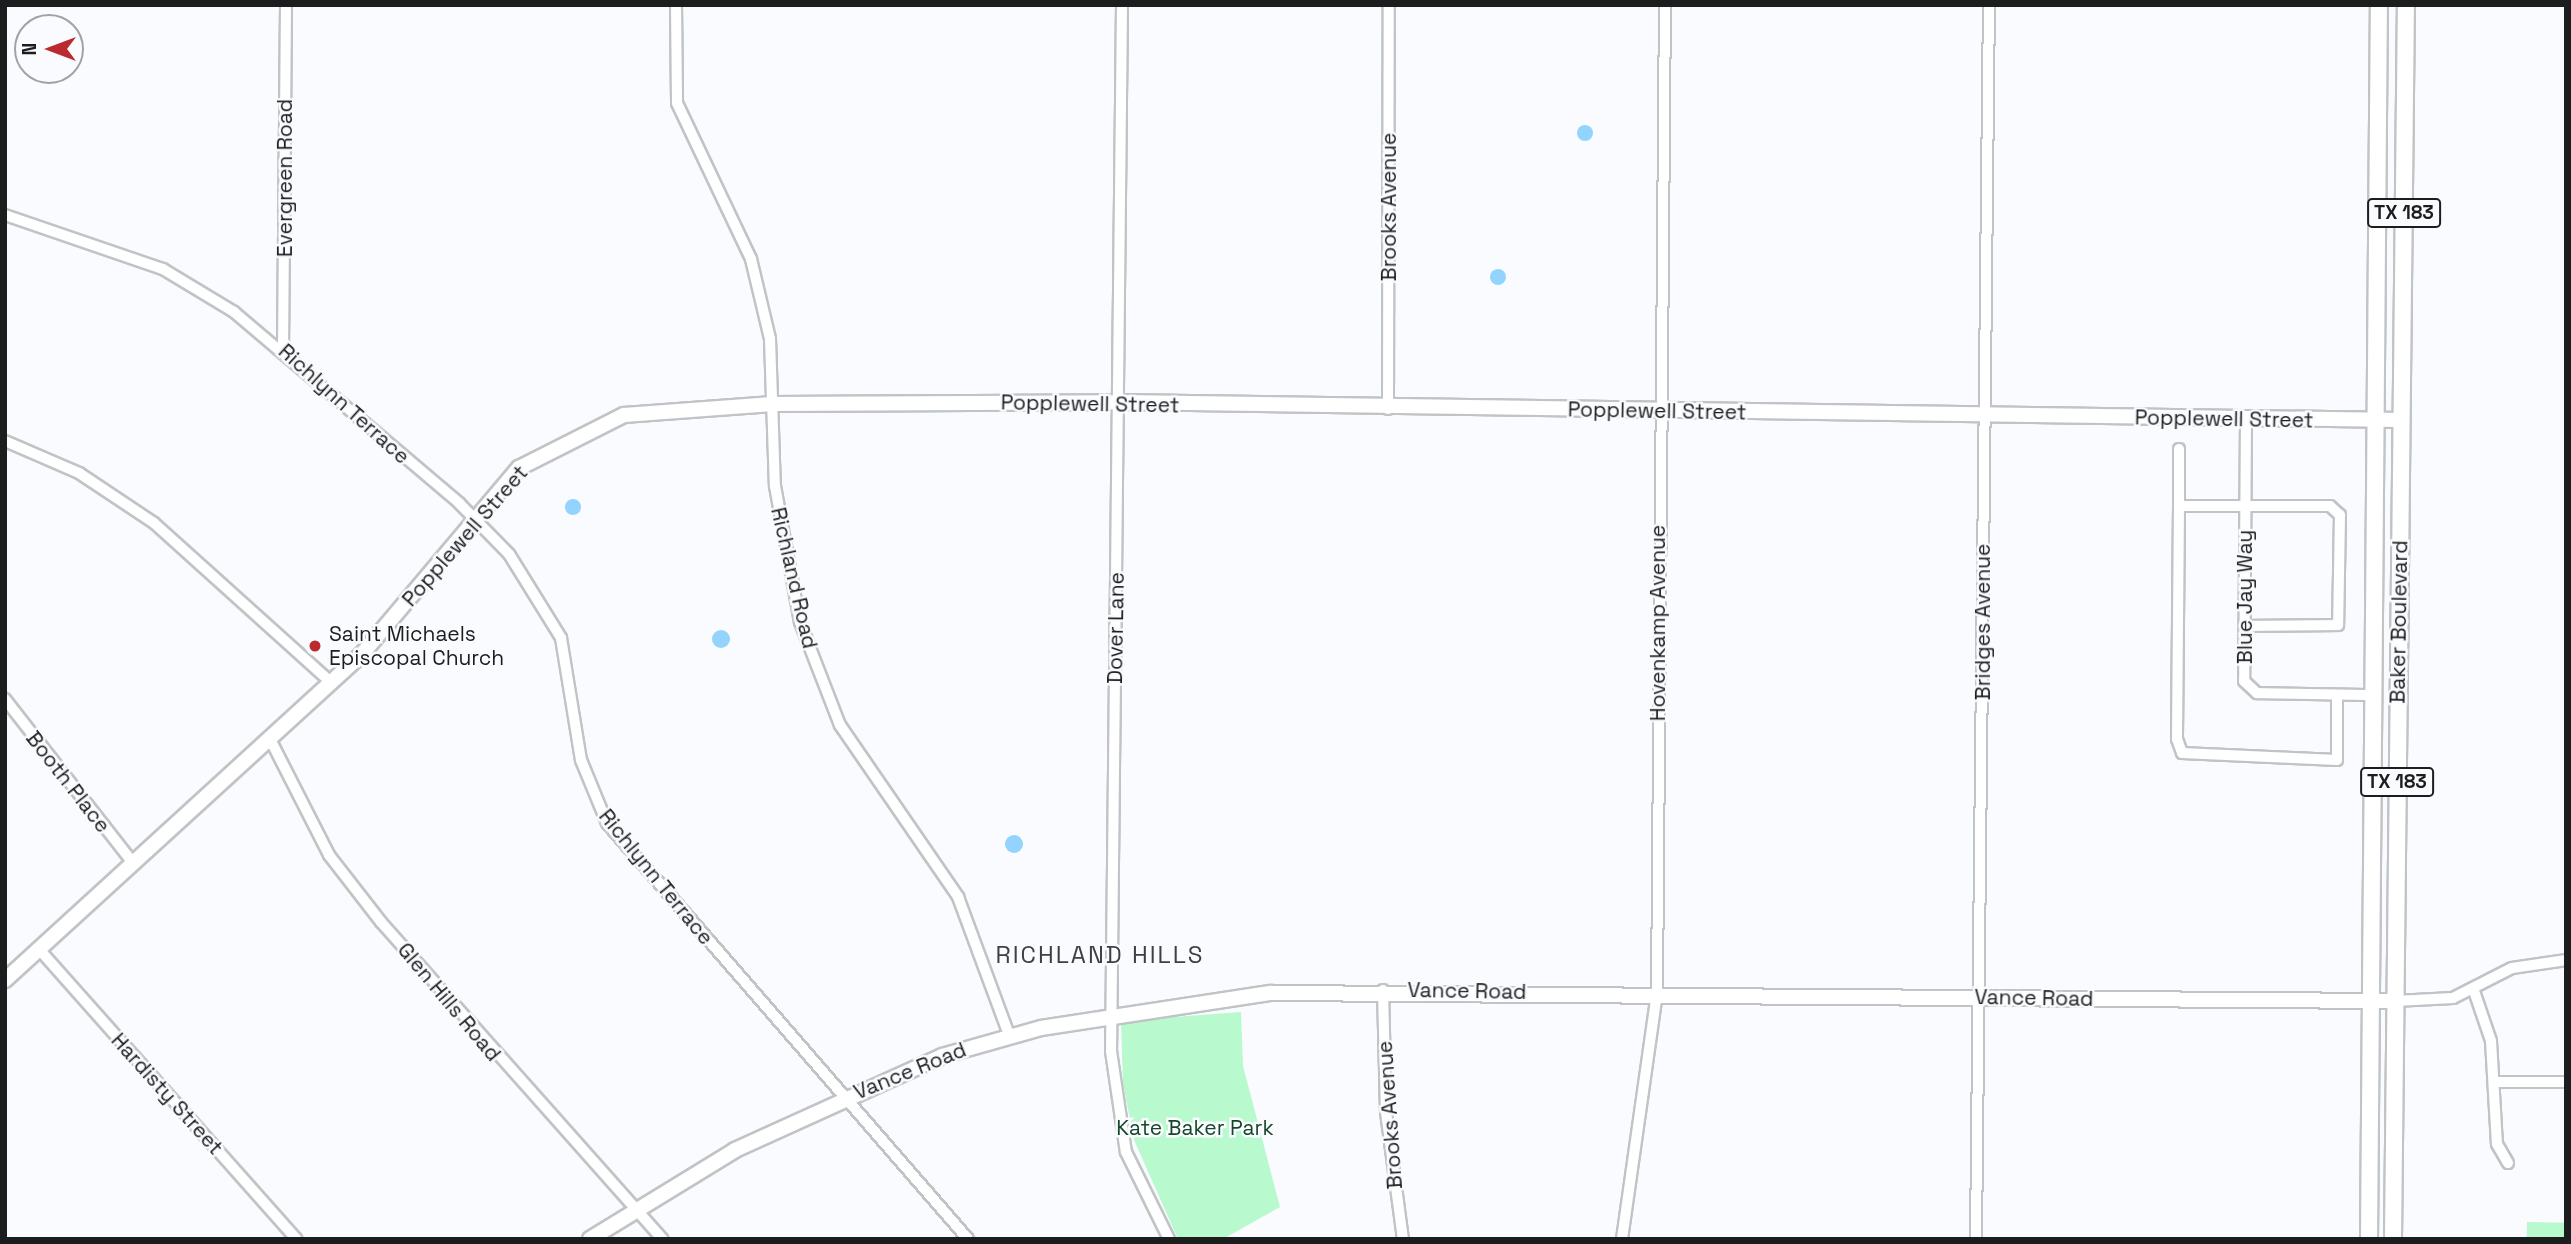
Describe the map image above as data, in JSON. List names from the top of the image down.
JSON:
{
  "streets": {
    "main road": ["TX 183", "Baker Boulevard"],
    "street": [
      "Evergreen Road",
      "Brooks Avenue",
      "Richlynn Terrace",
      "Popplewell Street",
      "Richland Road",
      "Blue Jay Way",
      "Bridges Avenue",
      "Hovenkamp Avenue",
      "Dover Lane",
      "Booth Place",
      "Vance Road",
      "Glen Hills Road",
      "Hardisty Street"
    ]
  },
  "crossings": [
    ["Evergreen Road", "Richlynn Terrace"],
    ["Brooks Avenue", "Popplewell Street"],
    ["Brooks Avenue", "Vance Road"],
    ["Richlynn Terrace", "Popplewell Street"],
    ["Richlynn Terrace", "Vance Road"],
    ["Popplewell Street", "Richland Road"],
    ["Popplewell Street", "Blue Jay Way"],
    ["Popplewell Street", "Bridges Avenue"],
    ["Popplewell Street", "Baker Boulevard"],
    ["Popplewell Street", "Hovenkamp Avenue"],
    ["Popplewell Street", "Dover Lane"],
    ["Popplewell Street", "Booth Place"],
    ["Popplewell Street", "Glen Hills Road"],
    ["Popplewell Street", "Hardisty Street"],
    ["Richland Road", "Vance Road"],
    ["Blue Jay Way", "Baker Boulevard"],
    ["Bridges Avenue", "Vance Road"],
    ["Baker Boulevard", "Vance Road"],
    ["Hovenkamp Avenue", "Vance Road"],
    ["Dover Lane", "Vance Road"],
    ["Vance Road", "Glen Hills Road"]
  ],
  "districts": ["RICHLAND HILLS"],
  "parks": ["Kate Baker Park"],
  "places": ["Saint Michaels Episcopal Church"],
  "north": "left"
}
